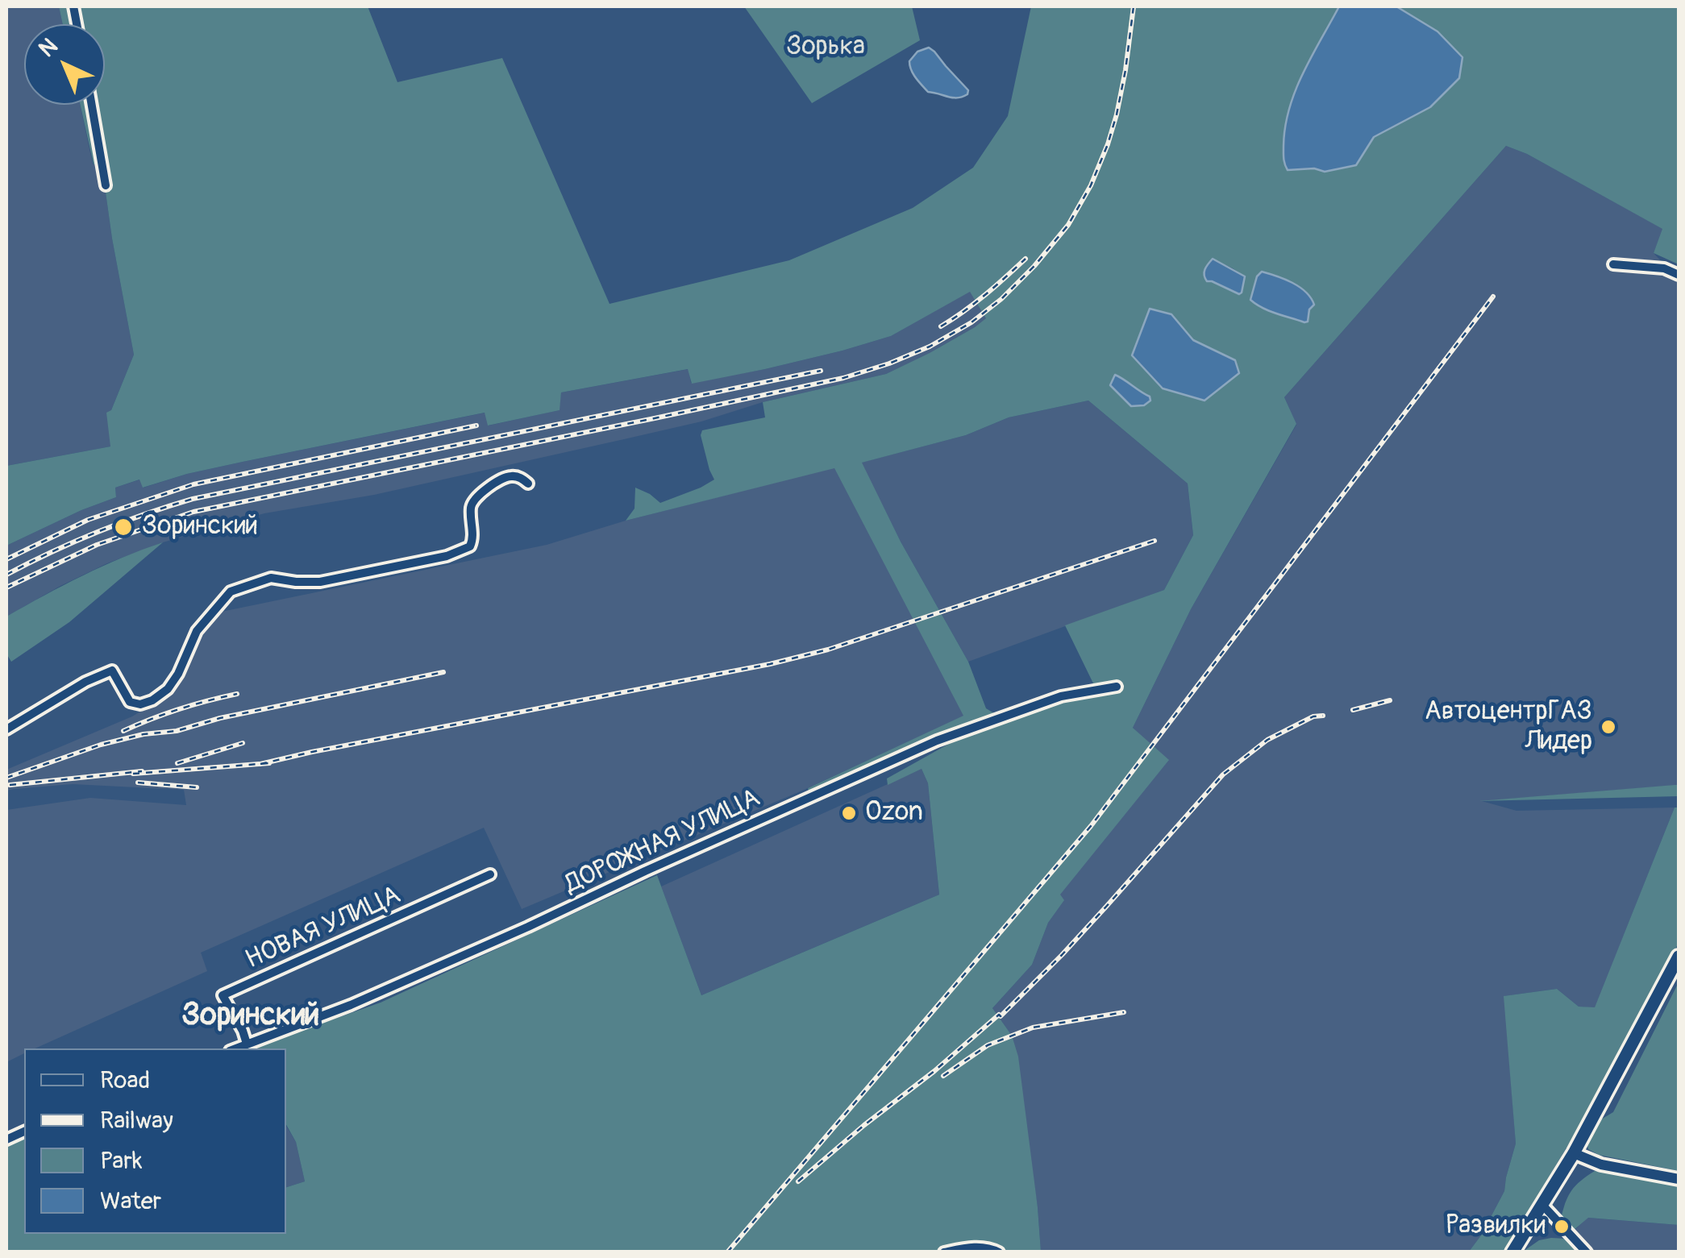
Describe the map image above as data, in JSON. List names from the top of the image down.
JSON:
{
  "streets": {
    "street": ["ДОРОЖНАЯ УЛИЦА", "НОВАЯ УЛИЦА"]
  },
  "crossings": [
    ["ДОРОЖНАЯ УЛИЦА", "НОВАЯ УЛИЦА"]
  ],
  "districts": ["Зоринский"],
  "parks": ["Зорька"],
  "places": [
    "Зоринский",
    "АвтоцентрГАЗ Лидер",
    "Ozon",
    "Развилки"
  ],
  "legend": [
    "Road",
    "Railway",
    "Park",
    "Water"
  ],
  "north": "top left"
}
